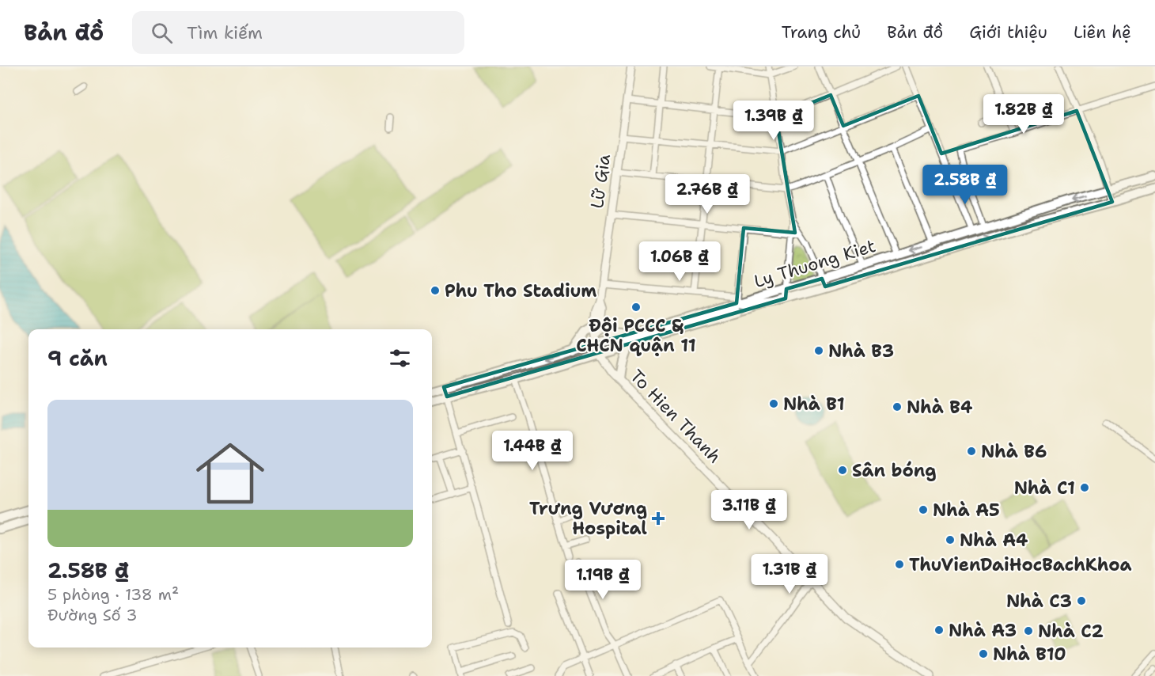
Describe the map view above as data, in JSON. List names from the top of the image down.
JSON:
{
  "streets": {
    "main road": ["Lữ Gia", "Ly Thuong Kiet", "To Hien Thanh"]
  },
  "crossings": [
    ["Lữ Gia", "Ly Thuong Kiet"],
    ["Lữ Gia", "To Hien Thanh"],
    ["Ly Thuong Kiet", "To Hien Thanh"]
  ],
  "places": {
    "other": [
      "Phu Tho Stadium",
      "Đội PCCC & CHCN quận 11",
      "Nhà B3",
      "Nhà B1",
      "Nhà B4",
      "Nhà B6",
      "Sân bóng",
      "Nhà C1",
      "Nhà A5",
      "Nhà A4",
      "ThuVienDaiHocBachKhoa",
      "Nhà C3",
      "Nhà A3",
      "Nhà C2",
      "Nhà B10"
    ],
    "health": ["Trưng Vương Hospital"]
  },
  "page": {
    "header": "Bản đồ",
    "search": "Tìm kiếm",
    "nav": [
      "Trang chủ",
      "Bản đồ",
      "Giới thiệu",
      "Liên hệ"
    ],
    "price": [
      "1.82B ₫",
      "1.39B ₫",
      "2.58B ₫",
      "2.76B ₫",
      "1.06B ₫",
      "1.44B ₫",
      "3.11B ₫",
      "1.31B ₫",
      "1.19B ₫"
    ],
    "heading": "9 căn",
    "list": [
      {
        "name": "2.58B ₫",
        "note": "5 phòng · 138 m² · Đường Số 3"
      }
    ]
  }
}
